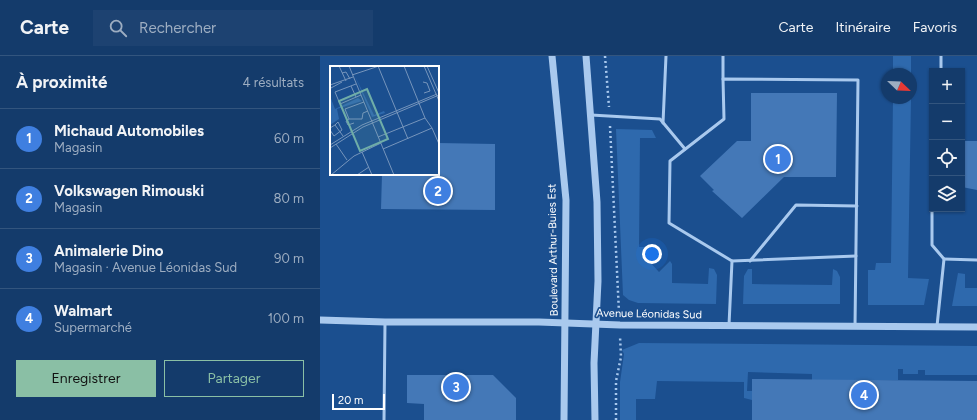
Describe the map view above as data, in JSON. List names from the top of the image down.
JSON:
{
  "streets": {
    "street": ["Boulevard Arthur-Buies Est", "Avenue Léonidas Sud"]
  },
  "crossings": [
    ["Boulevard Arthur-Buies Est", "Avenue Léonidas Sud"]
  ],
  "scale_bar": "20 m",
  "north": "bottom right",
  "page": {
    "header": "Carte",
    "search": "Rechercher",
    "nav": ["Carte", "Itinéraire", "Favoris"],
    "heading": ["À proximité", "4 résultats"],
    "map_buttons": ["+", "−"],
    "list": [
      {
        "mark": "1",
        "name": "Michaud Automobiles",
        "note": "Magasin",
        "value": "60 m"
      },
      {
        "mark": "2",
        "name": "Volkswagen Rimouski",
        "note": "Magasin",
        "value": "80 m"
      },
      {
        "mark": "3",
        "name": "Animalerie Dino",
        "note": "Magasin · Avenue Léonidas Sud",
        "value": "90 m"
      },
      {
        "mark": "4",
        "name": "Walmart",
        "note": "Supermarché",
        "value": "100 m"
      }
    ],
    "pins": [
      "1",
      "2",
      "3",
      "4"
    ],
    "buttons": ["Enregistrer", "Partager"],
    "scale": "20 m"
  }
}
